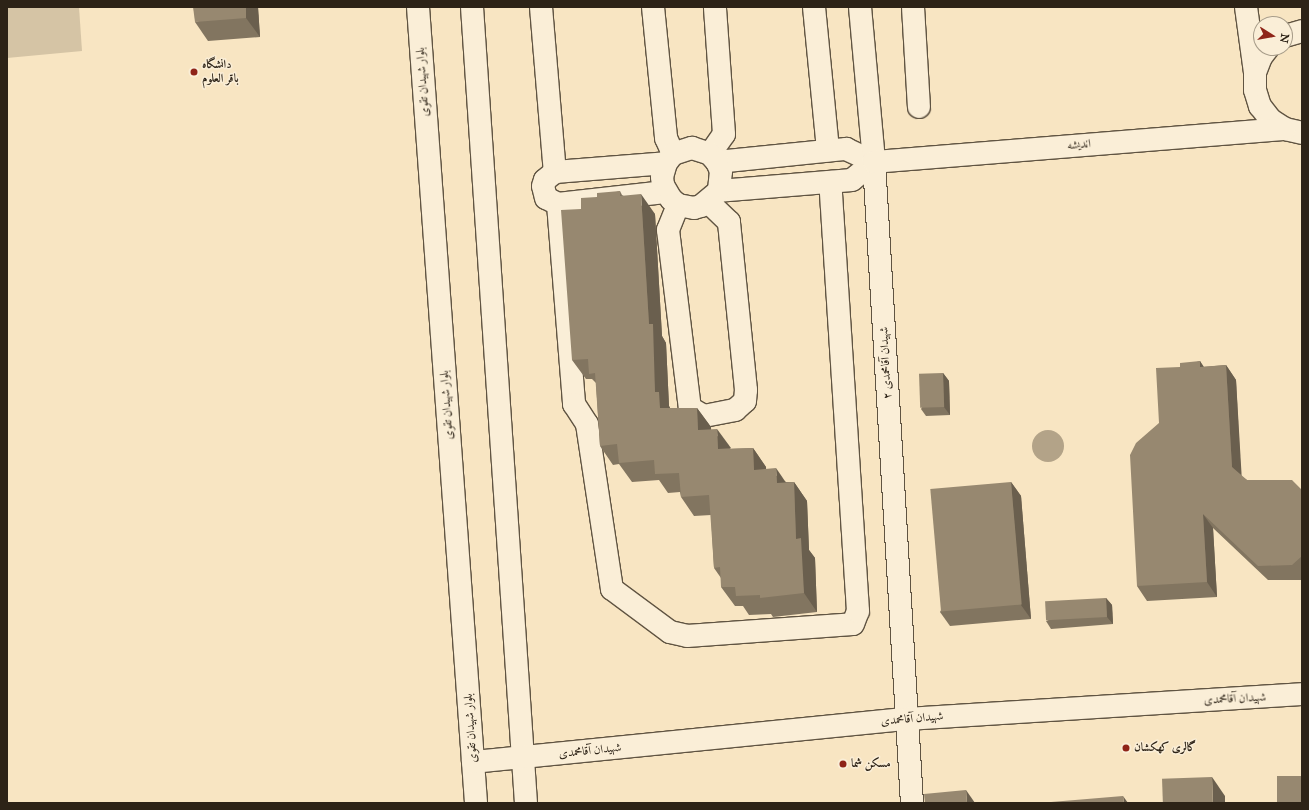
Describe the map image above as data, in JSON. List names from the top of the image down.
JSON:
{
  "streets": {
    "street": [
      "بلوار شهیدان تقوی",
      "انديشه",
      "شهیدان آقامحمدی ۲",
      "شهیدان آقامحمدی"
    ]
  },
  "crossings": [
    ["بلوار شهیدان تقوی", "شهیدان آقامحمدی"],
    ["انديشه", "شهیدان آقامحمدی ۲"],
    ["شهیدان آقامحمدی ۲", "شهیدان آقامحمدی"]
  ],
  "places": ["دانشگاه باقر العلوم", "گالری کهکشان", "مسکن شما"],
  "north": "right"
}
